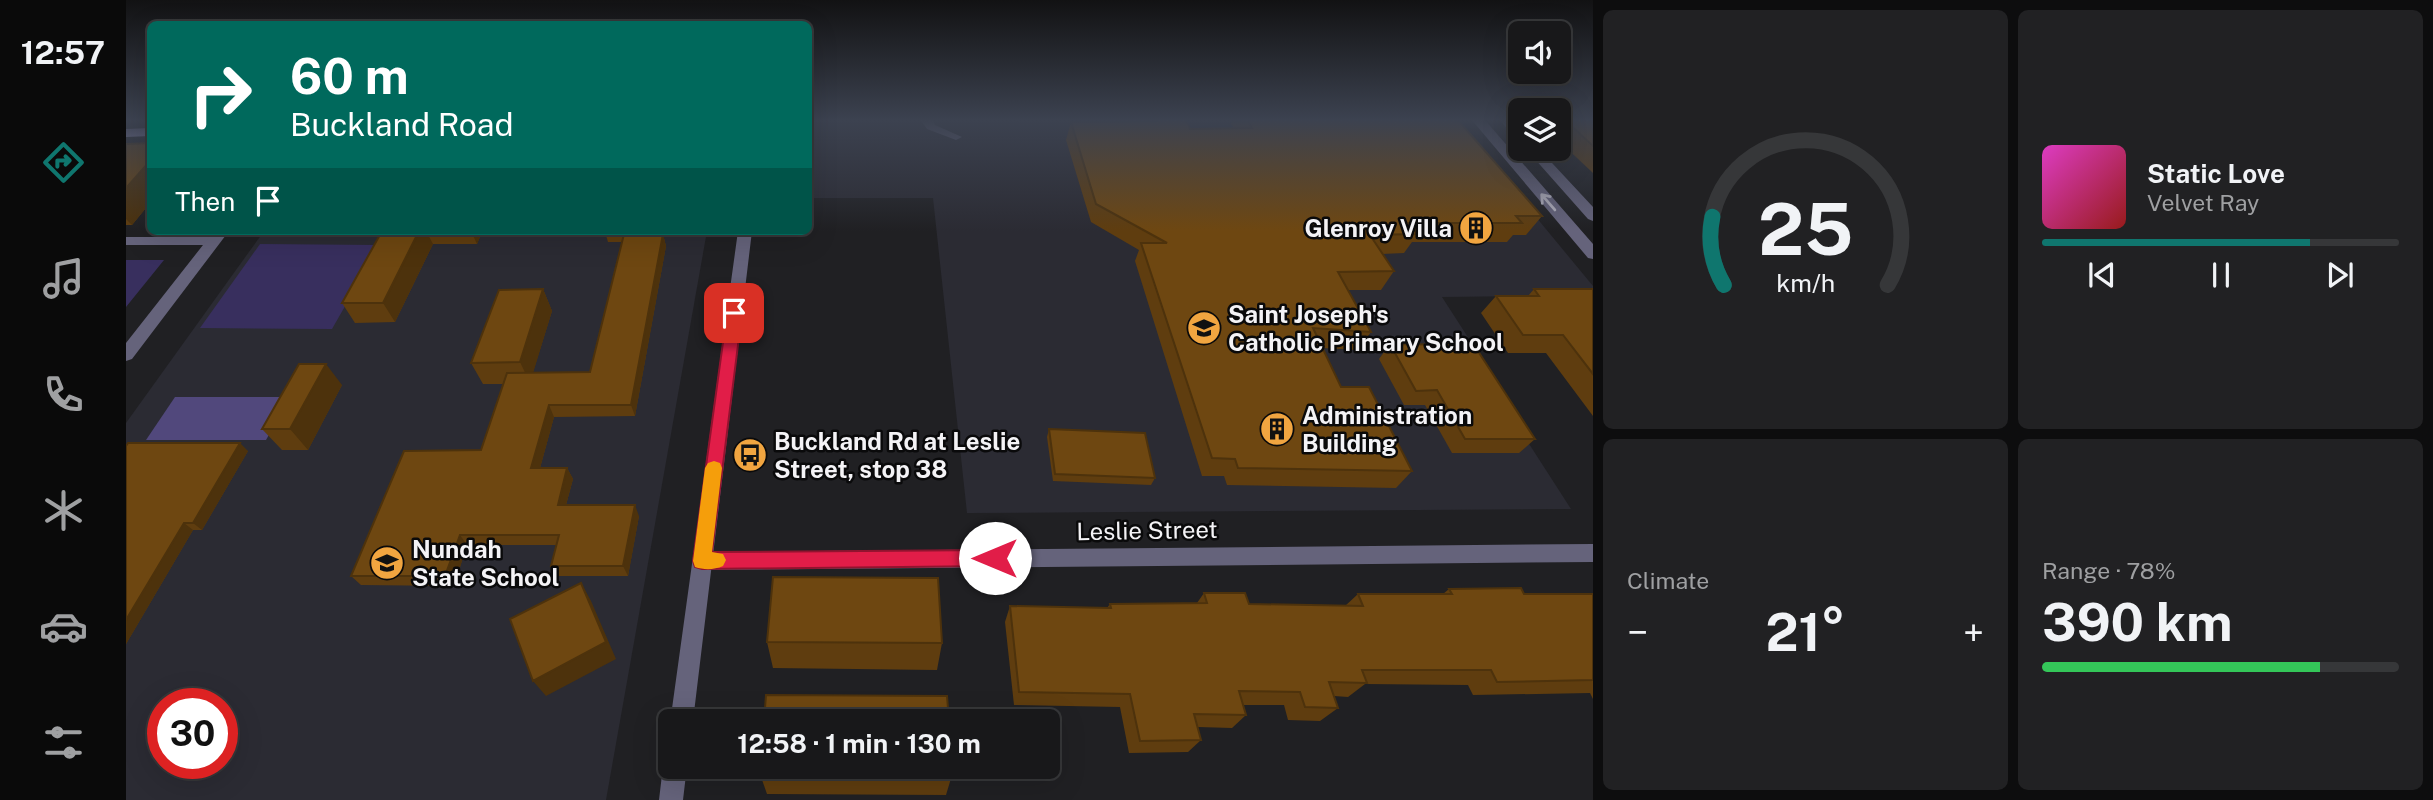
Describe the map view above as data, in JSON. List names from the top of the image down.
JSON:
{
  "streets": {
    "street": ["Leslie Street"]
  },
  "places": {
    "building": ["Glenroy Villa", "Administration Building"],
    "school or university": ["Saint Joseph's Catholic Primary School", "Nundah State School"],
    "bus stop": ["Buckland Rd at Leslie Street, stop 38"]
  },
  "page": {
    "tabs": "12:57",
    "turn": ["60 m", "Buckland Road"],
    "song": ["Static Love", "Velvet Ray"],
    "then": "Then",
    "tile": [
      "Climate",
      ["Range · 78%", "390 km"]
    ],
    "heat": ["−", "21°", "+"],
    "limit": "30",
    "trip": "12:58 · 1 min · 130 m",
    "gauge": ["25", "km/h"]
  }
}
